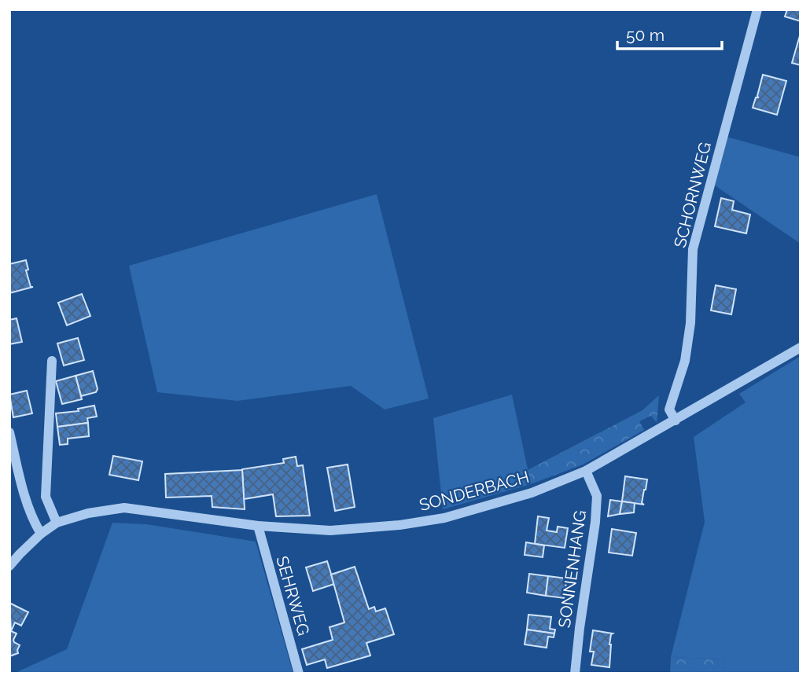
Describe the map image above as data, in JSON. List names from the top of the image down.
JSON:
{
  "streets": {
    "street": [
      "SCHORNWEG",
      "SONDERBACH",
      "SONNENHANG",
      "SEHRWEG"
    ]
  },
  "crossings": [
    ["SCHORNWEG", "SONDERBACH"],
    ["SONDERBACH", "SONNENHANG"],
    ["SONDERBACH", "SEHRWEG"]
  ],
  "scale_bar": "50 m"
}
